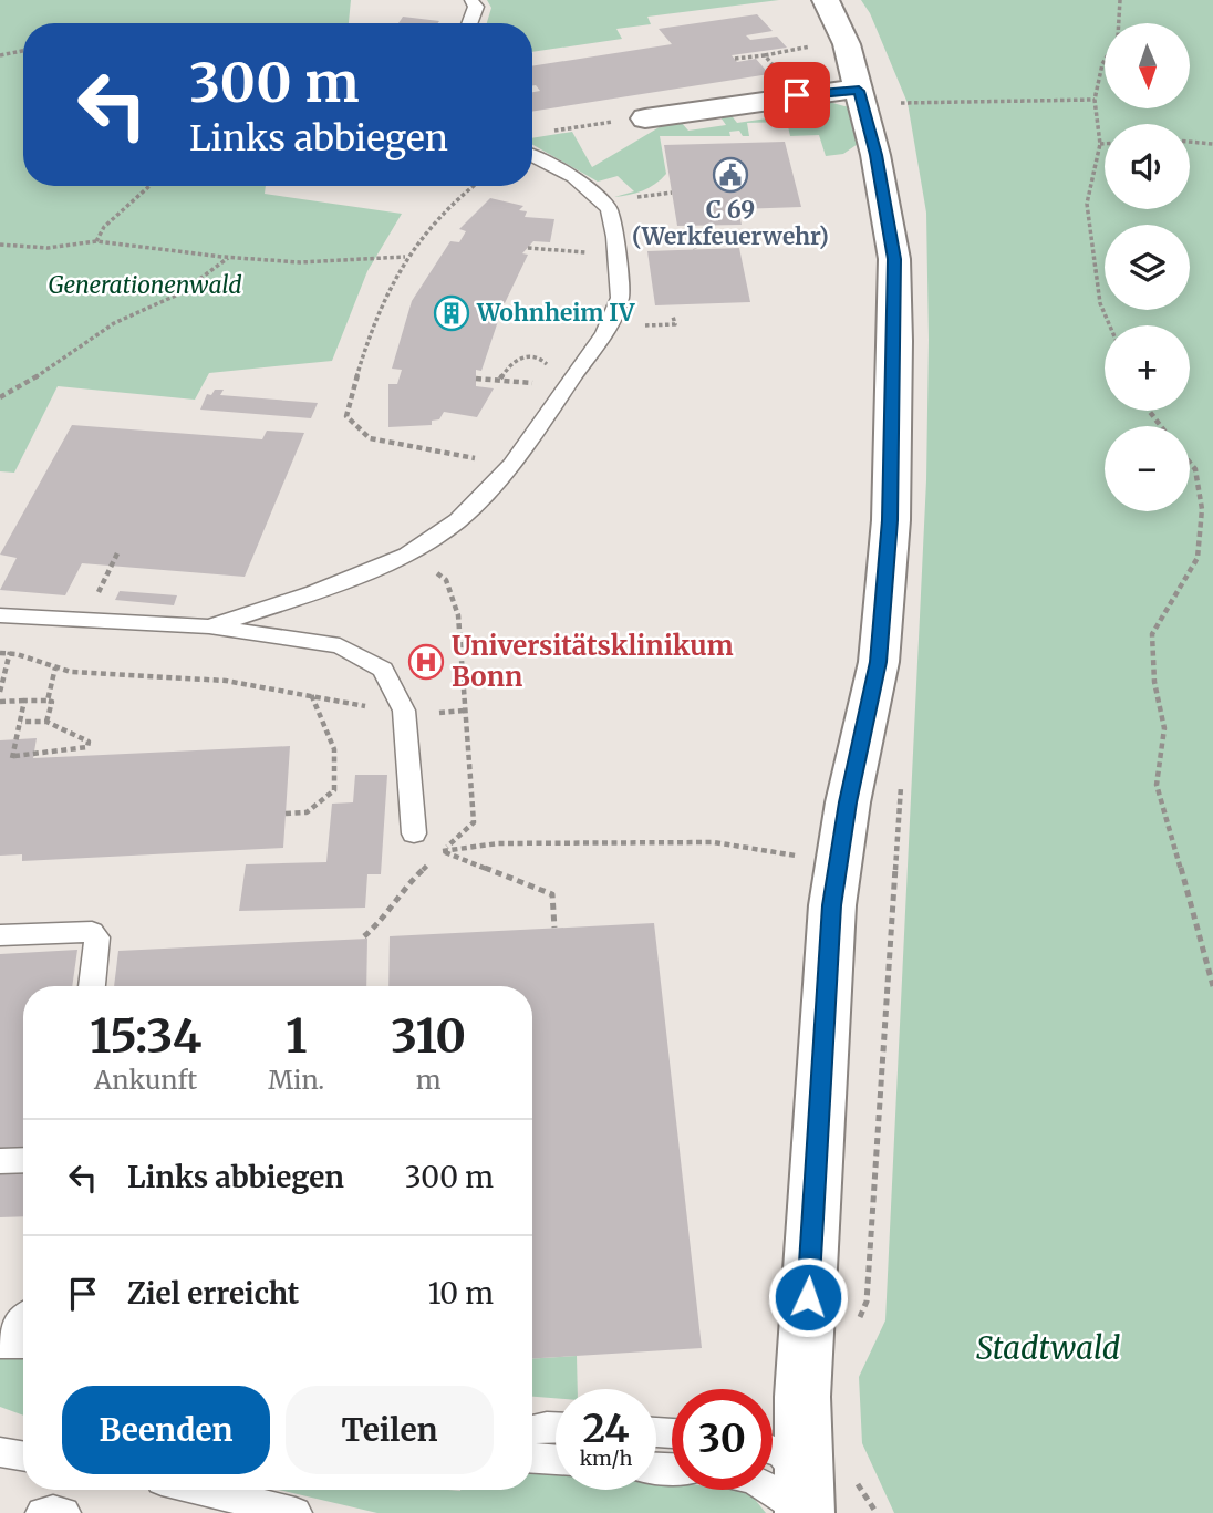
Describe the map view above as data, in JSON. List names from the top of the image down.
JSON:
{
  "parks": ["Generationenwald", "Stadtwald"],
  "places": {
    "public building": ["C 69 (Werkfeuerwehr)"],
    "building": ["Wohnheim IV"],
    "hospital": ["Universitätsklinikum Bonn"]
  },
  "north": "bottom",
  "page": {
    "map_buttons": ["+", "−"],
    "turn": ["300 m", "Links abbiegen"],
    "eta": [
      "15:34",
      "Ankunft",
      "1",
      "Min.",
      "310",
      "m"
    ],
    "list": [
      {
        "name": "Links abbiegen",
        "value": "300 m"
      },
      {
        "name": "Ziel erreicht",
        "value": "10 m"
      }
    ],
    "buttons": ["Beenden", "Teilen"],
    "speed": "24 km/h",
    "limit": "30"
  }
}
